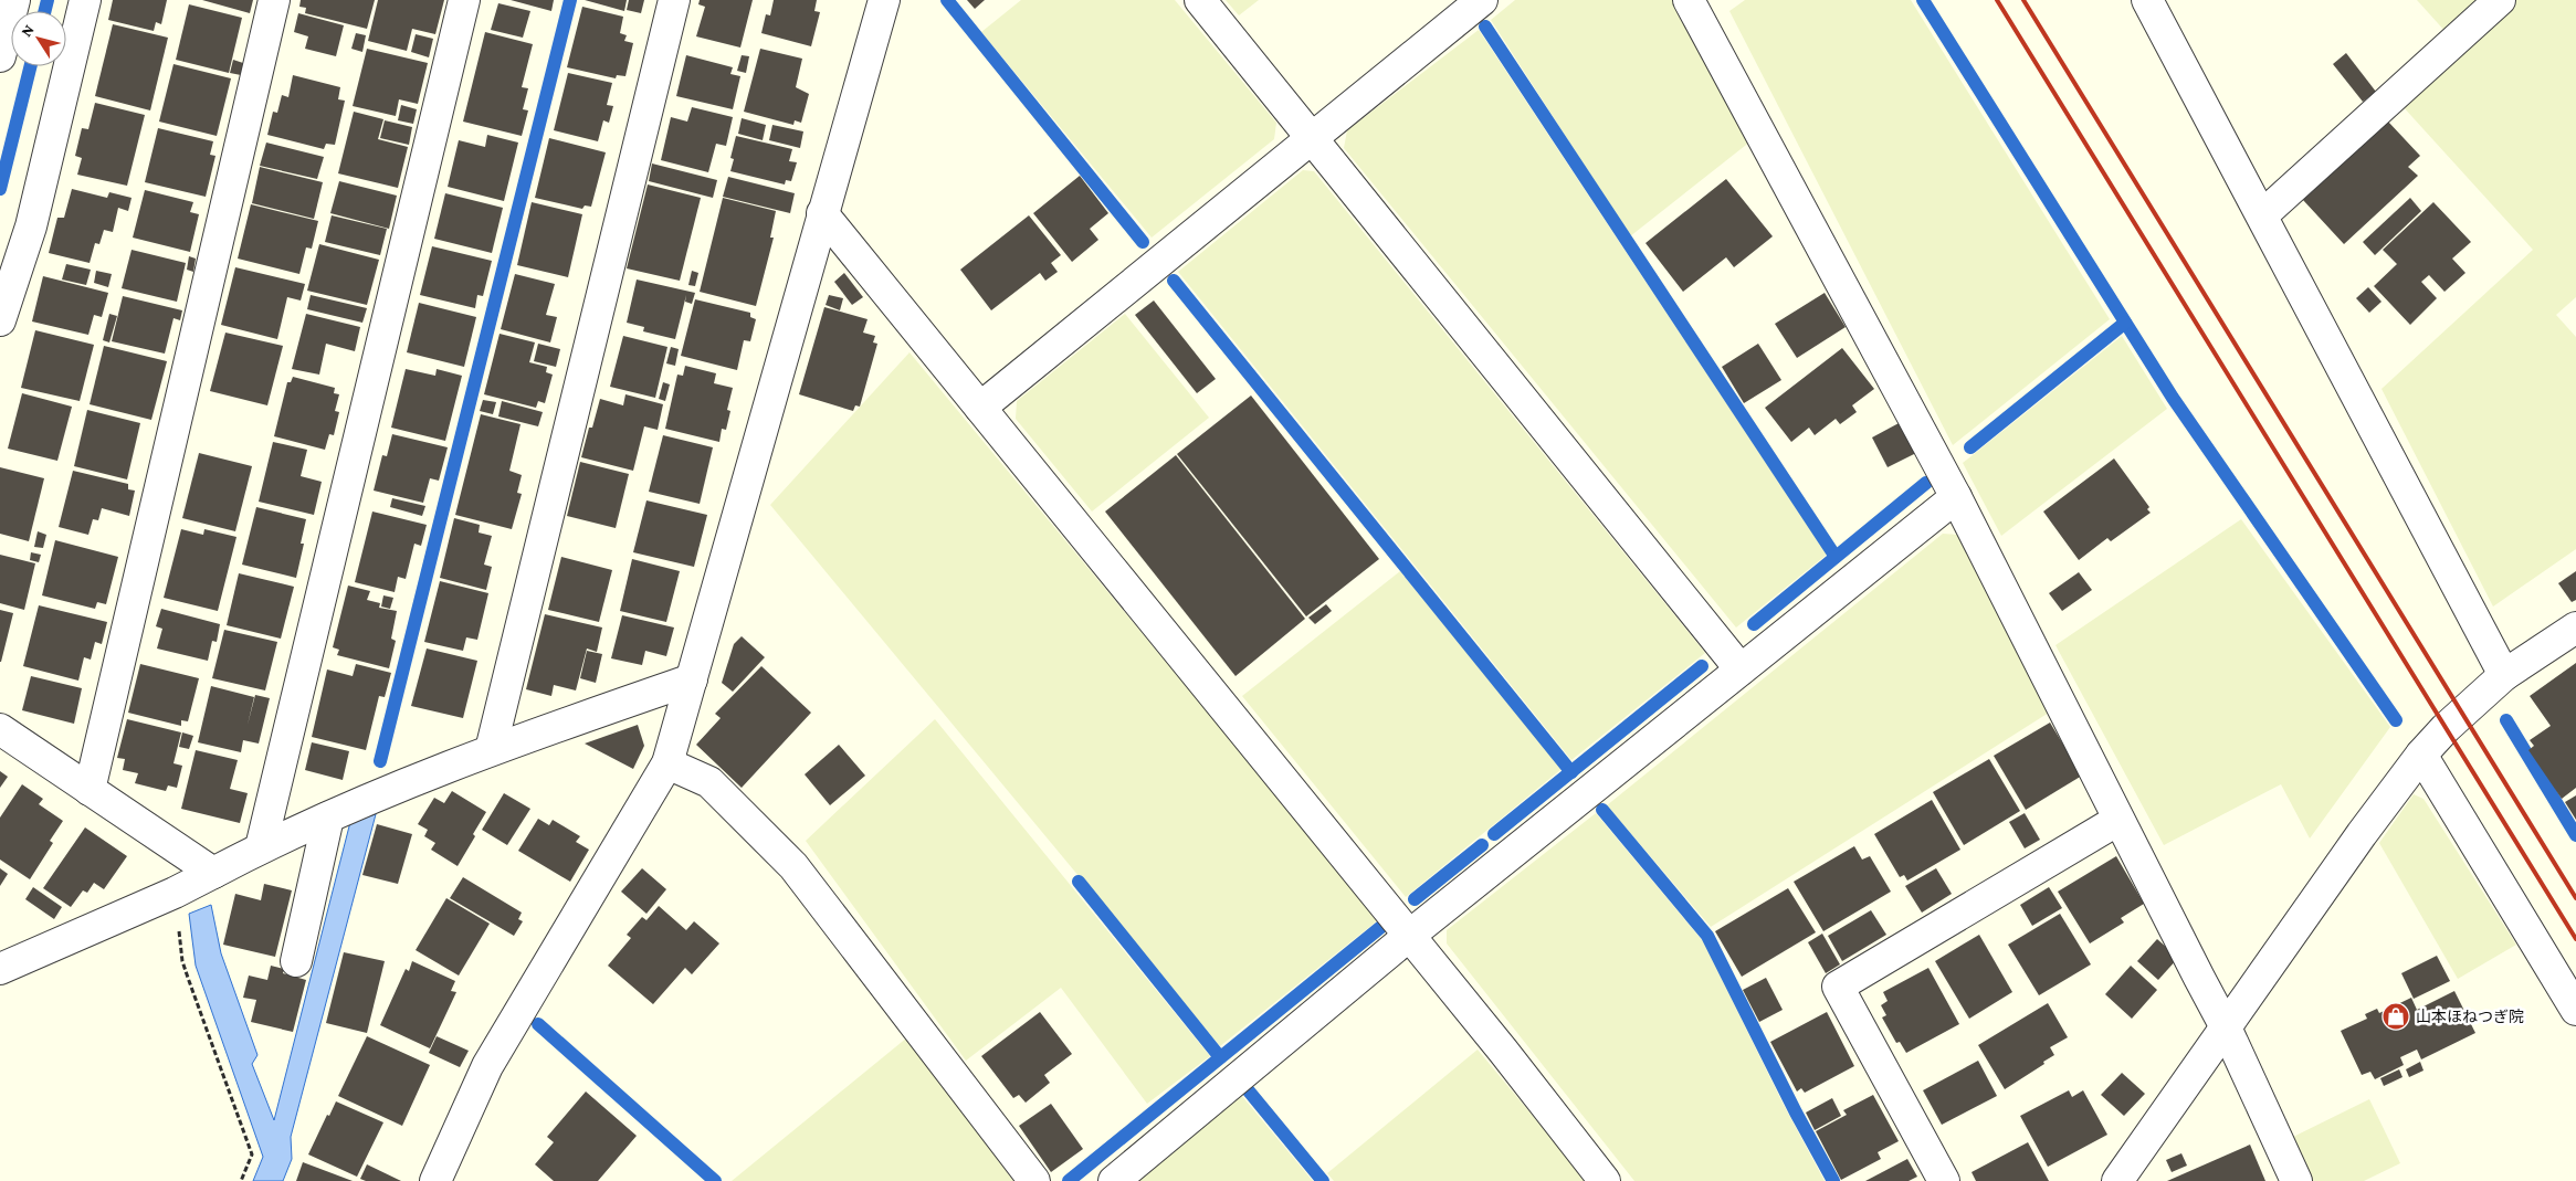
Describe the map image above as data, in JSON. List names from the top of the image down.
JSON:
{
  "places": {
    "shop": ["山本ほねつぎ院"]
  },
  "north": "top left"
}
